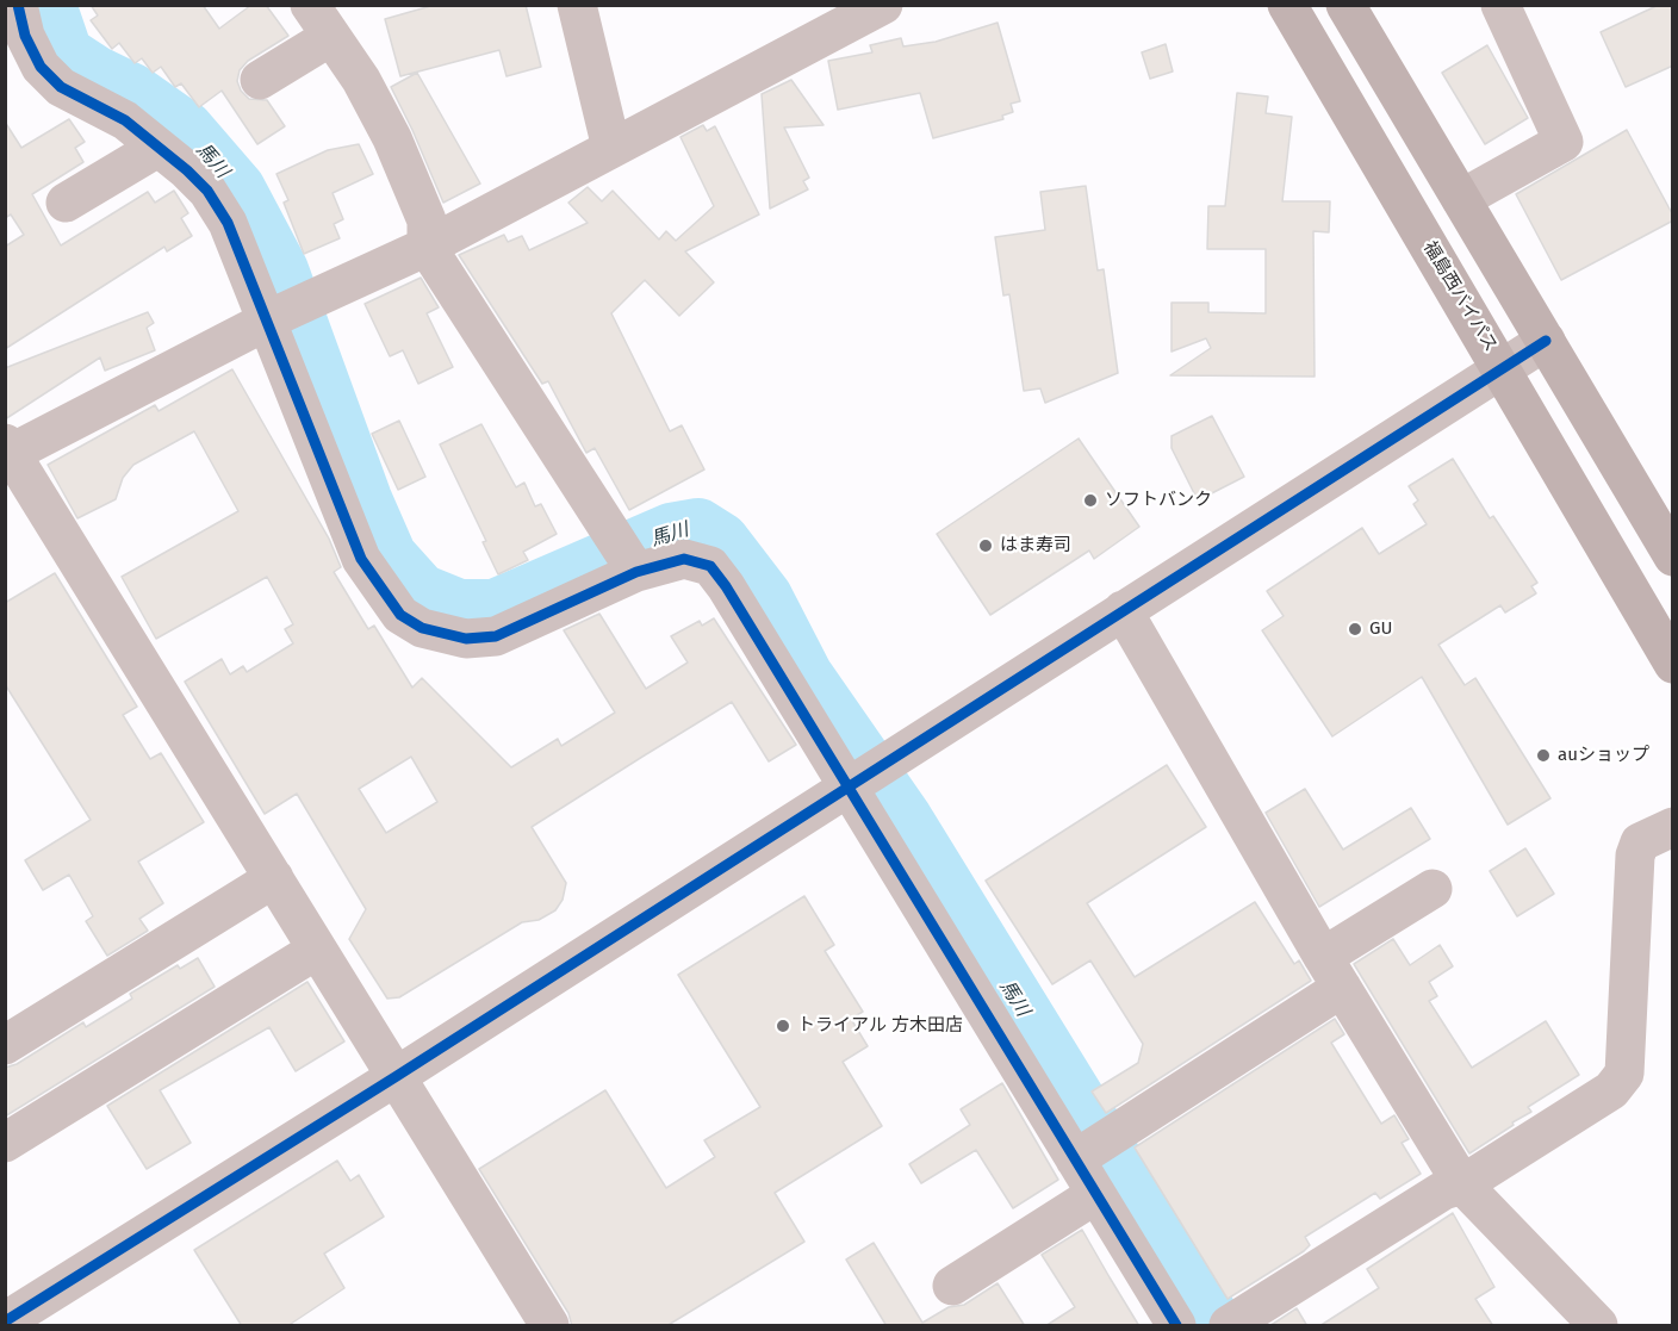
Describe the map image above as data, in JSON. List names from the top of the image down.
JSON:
{
  "streets": {
    "highway": ["福島西バイパス"]
  },
  "water": ["馬川"],
  "places": [
    "ソフトバンク",
    "はま寿司",
    "GU",
    "auショップ",
    "トライアル 方木田店"
  ]
}
